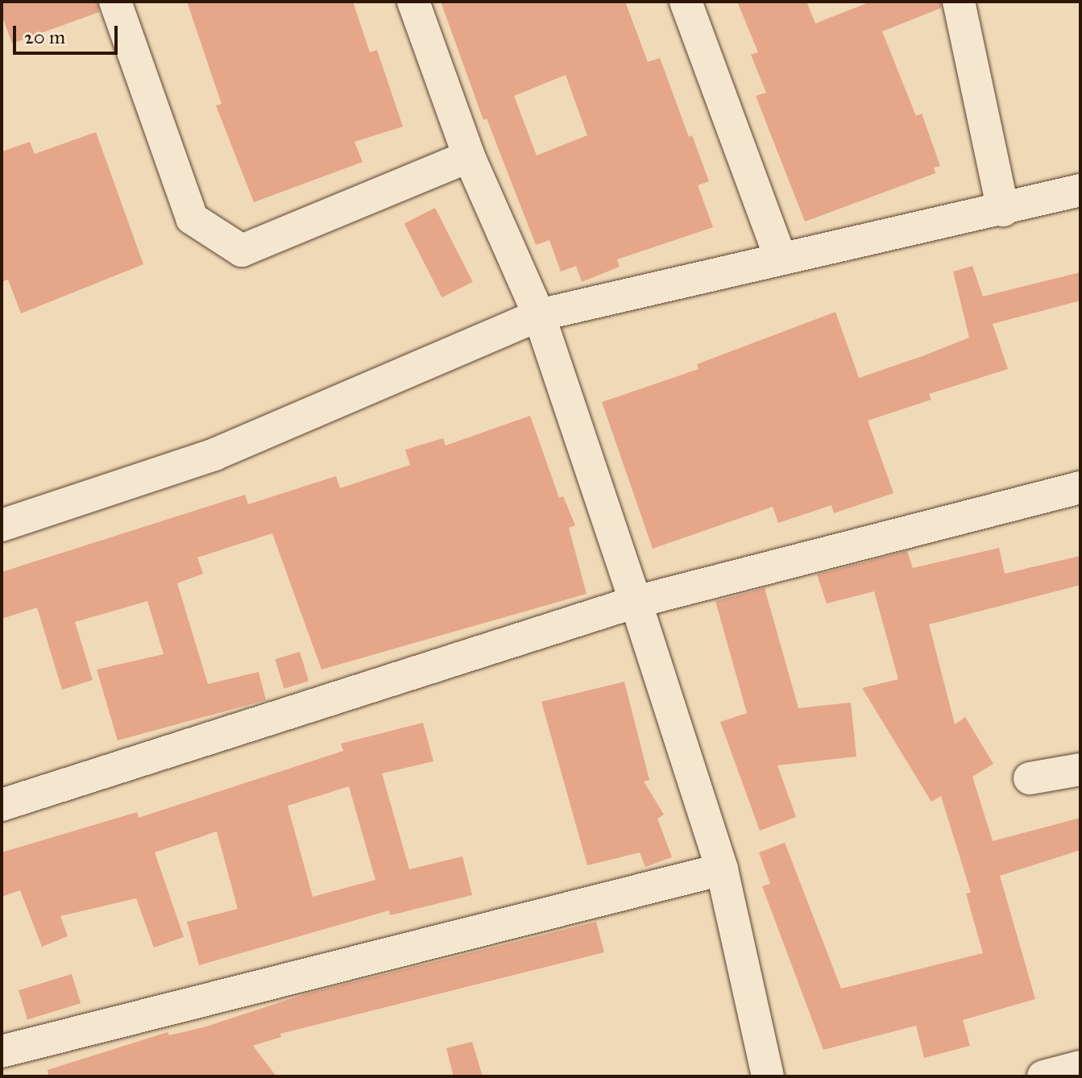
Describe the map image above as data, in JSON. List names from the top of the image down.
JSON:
{
  "scale_bar": "20 m"
}
